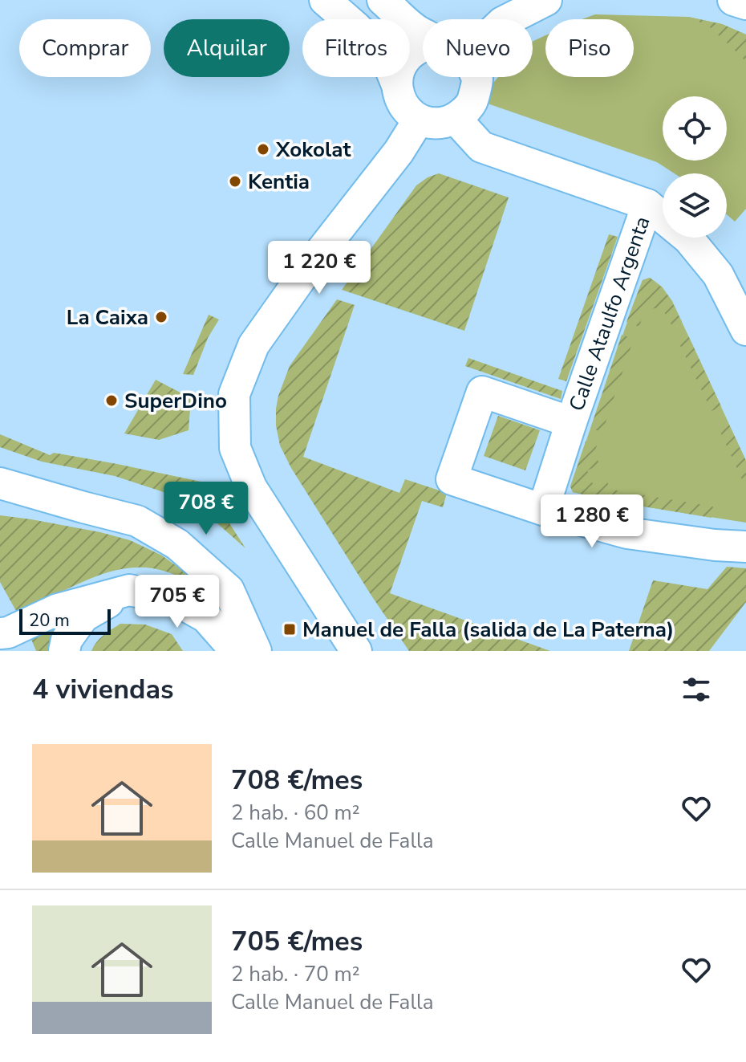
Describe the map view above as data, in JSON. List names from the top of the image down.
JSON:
{
  "streets": {
    "street": ["Calle Ataulfo Argenta"]
  },
  "places": {
    "other": [
      "Xokolat",
      "Kentia",
      "La Caixa",
      "SuperDino"
    ],
    "transit": ["Manuel de Falla (salida de La Paterna)"]
  },
  "scale_bar": "20 m",
  "page": {
    "chip": [
      "Comprar",
      "Alquilar",
      "Filtros",
      "Nuevo",
      "Piso"
    ],
    "price": [
      "1 220 €",
      "708 €",
      "1 280 €",
      "705 €"
    ],
    "scale": "20 m",
    "heading": "4 viviendas",
    "list": [
      {
        "name": "708 €/mes",
        "note": "2 hab. · 60 m² · Calle Manuel de Falla"
      },
      {
        "name": "705 €/mes",
        "note": "2 hab. · 70 m² · Calle Manuel de Falla"
      }
    ]
  }
}
